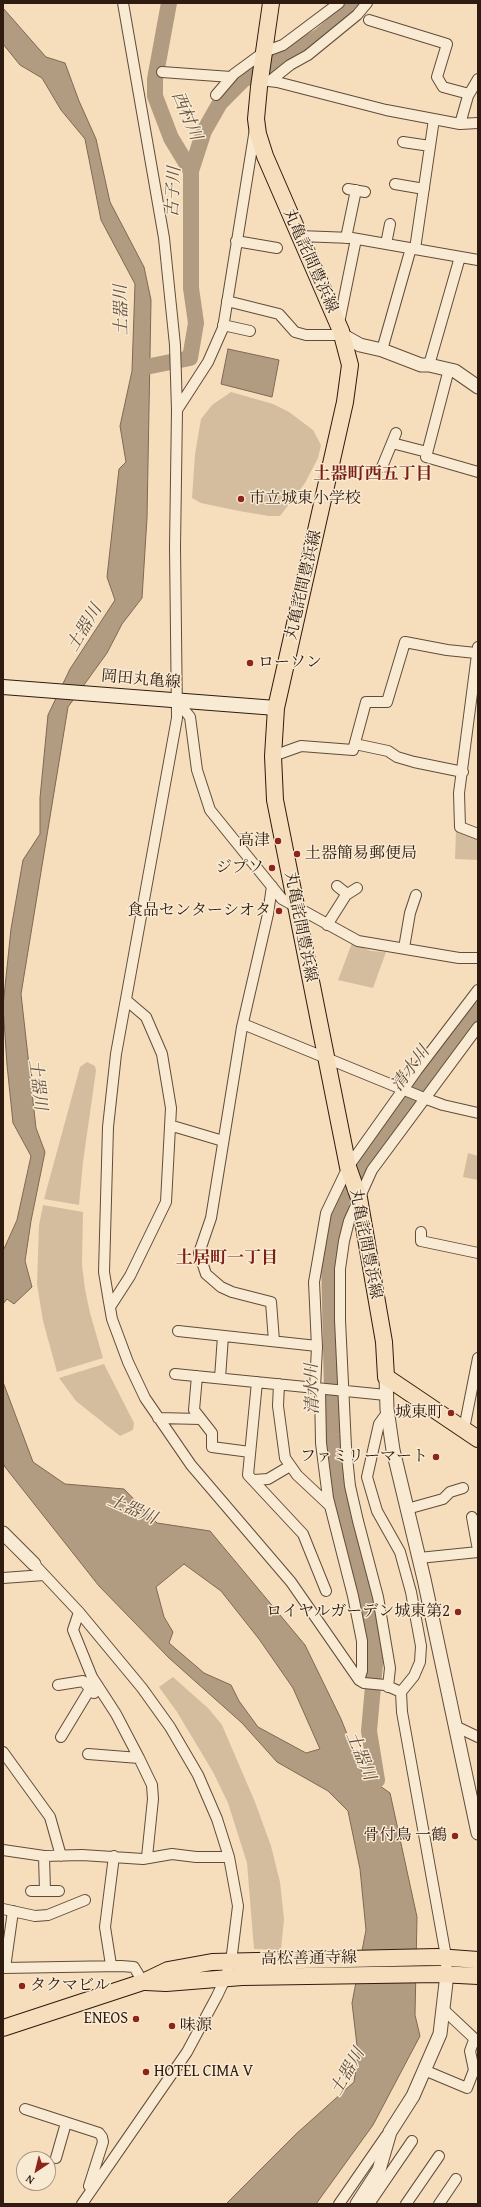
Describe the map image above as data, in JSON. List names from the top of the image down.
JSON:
{
  "streets": {
    "main road": ["丸亀詫間豊浜線", "岡田丸亀線", "高松善通寺線"]
  },
  "crossings": [
    ["丸亀詫間豊浜線", "岡田丸亀線"]
  ],
  "districts": ["土器町西五丁目", "土居町一丁目"],
  "water": [
    "西村川",
    "古子川",
    "土器川",
    "清水川"
  ],
  "places": [
    "市立城東小学校",
    "ローソン",
    "高津",
    "土器簡易郵便局",
    "ジプソ",
    "食品センターシオタ",
    "城東町",
    "ファミリーマート",
    "ロイヤルガーデン城東第2",
    "骨付鳥 一鶴",
    "タクマビル",
    "ENEOS",
    "味源",
    "HOTEL CIMA Ⅴ"
  ],
  "north": "bottom left"
}
